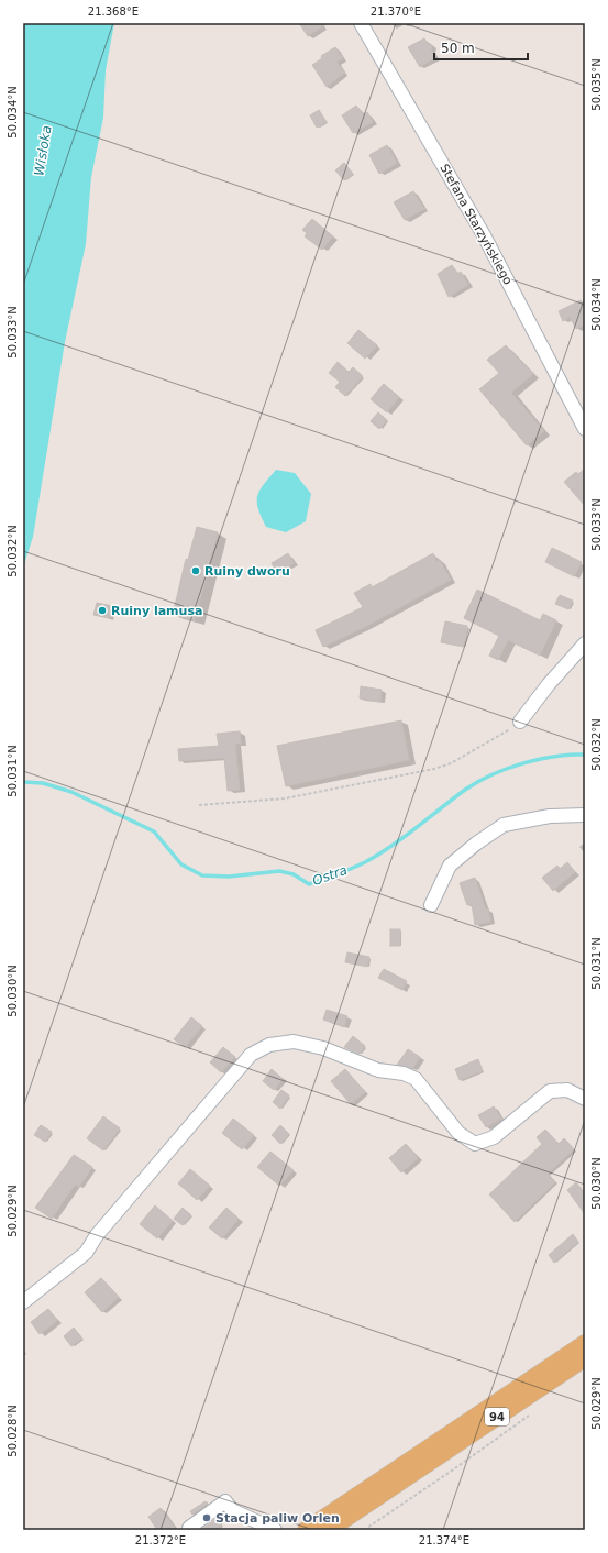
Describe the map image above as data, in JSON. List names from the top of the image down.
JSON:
{
  "streets": {
    "main road": ["94"],
    "street": ["Stefana Starzyńskiego"]
  },
  "water": ["Wisłoka", "Ostra"],
  "places": ["Ruiny dworu", "Ruiny lamusa", "Stacja paliw Orlen"],
  "scale_bar": "50 m",
  "coordinates": [
    "21.368°E",
    "21.370°E",
    "50.035°N",
    "50.034°N",
    "50.033°N",
    "50.032°N",
    "50.031°N",
    "50.030°N",
    "50.029°N",
    "50.028°N",
    "21.372°E",
    "21.374°E"
  ]
}
